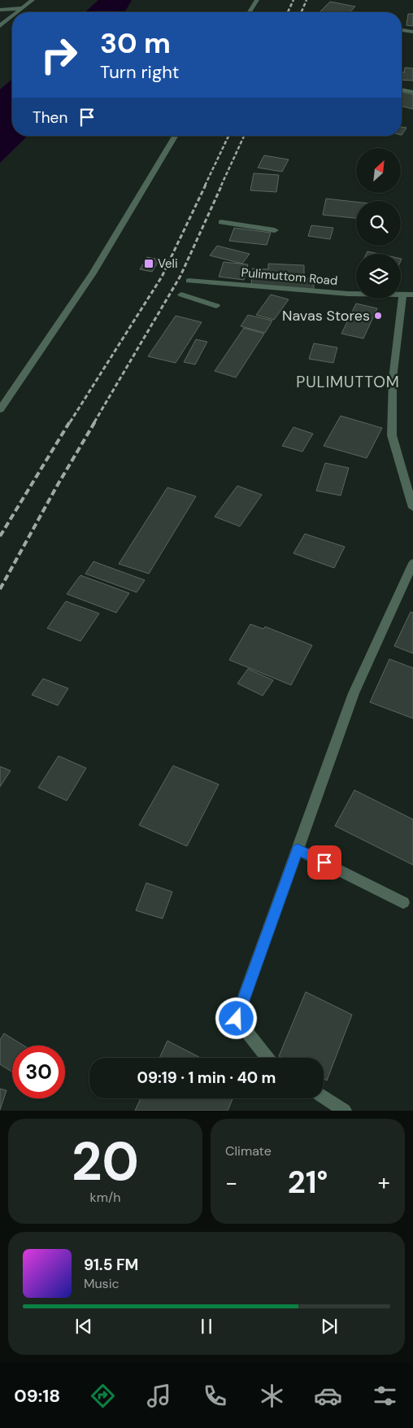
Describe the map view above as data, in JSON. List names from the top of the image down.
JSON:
{
  "streets": {
    "street": ["Pulimuttom Road"]
  },
  "districts": ["PULIMUTTOM"],
  "places": {
    "transit": ["Veli"],
    "other": ["Navas Stores"]
  },
  "north": "top right",
  "page": {
    "turn": ["30 m", "Turn right"],
    "then": "Then",
    "limit": "30",
    "trip": "09:19 · 1 min · 40 m",
    "tile": [
      ["20", "km/h"],
      "Climate"
    ],
    "heat": ["−", "21°", "+"],
    "song": ["91.5 FM", "Music"],
    "tabs": "09:18"
  }
}
